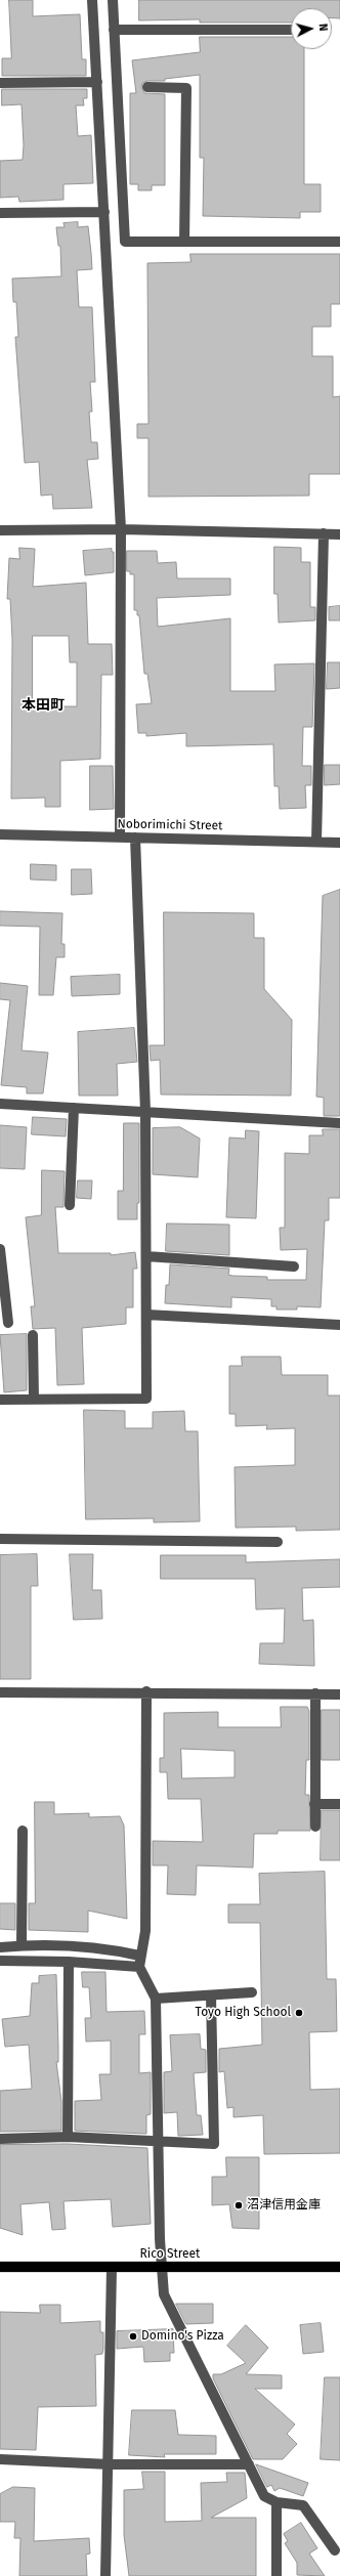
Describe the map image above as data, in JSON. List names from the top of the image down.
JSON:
{
  "streets": {
    "main road": ["Rico Street"],
    "street": ["Noborimichi Street"]
  },
  "districts": ["本田町"],
  "places": ["Toyo High School", "沼津信用金庫", "Domino's Pizza"],
  "north": "right"
}
